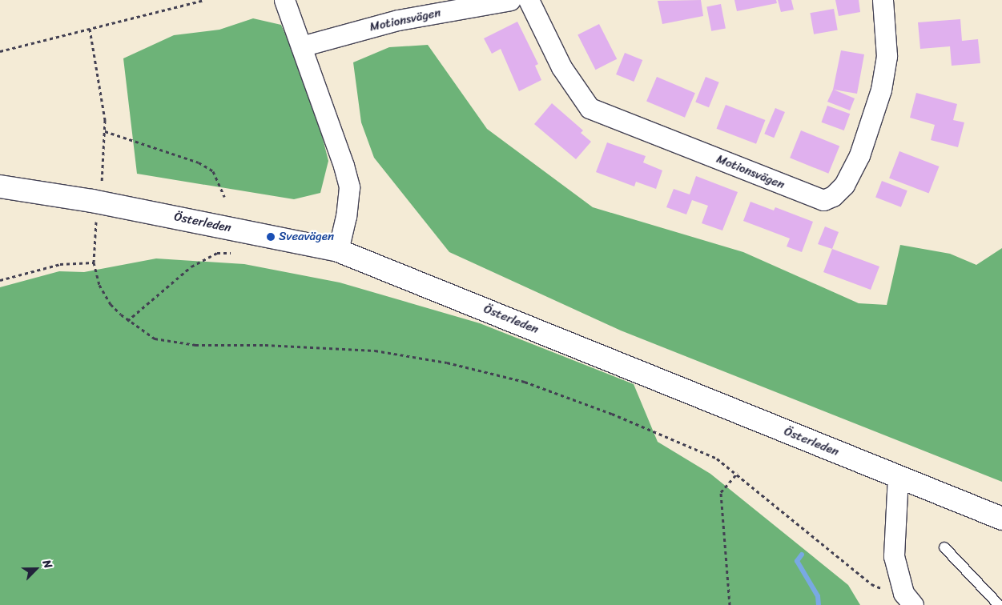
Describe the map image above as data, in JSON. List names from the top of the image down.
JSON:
{
  "streets": {
    "main road": ["Österleden"],
    "street": ["Motionsvägen"]
  },
  "places": ["Sveavägen"],
  "north": "top right"
}
